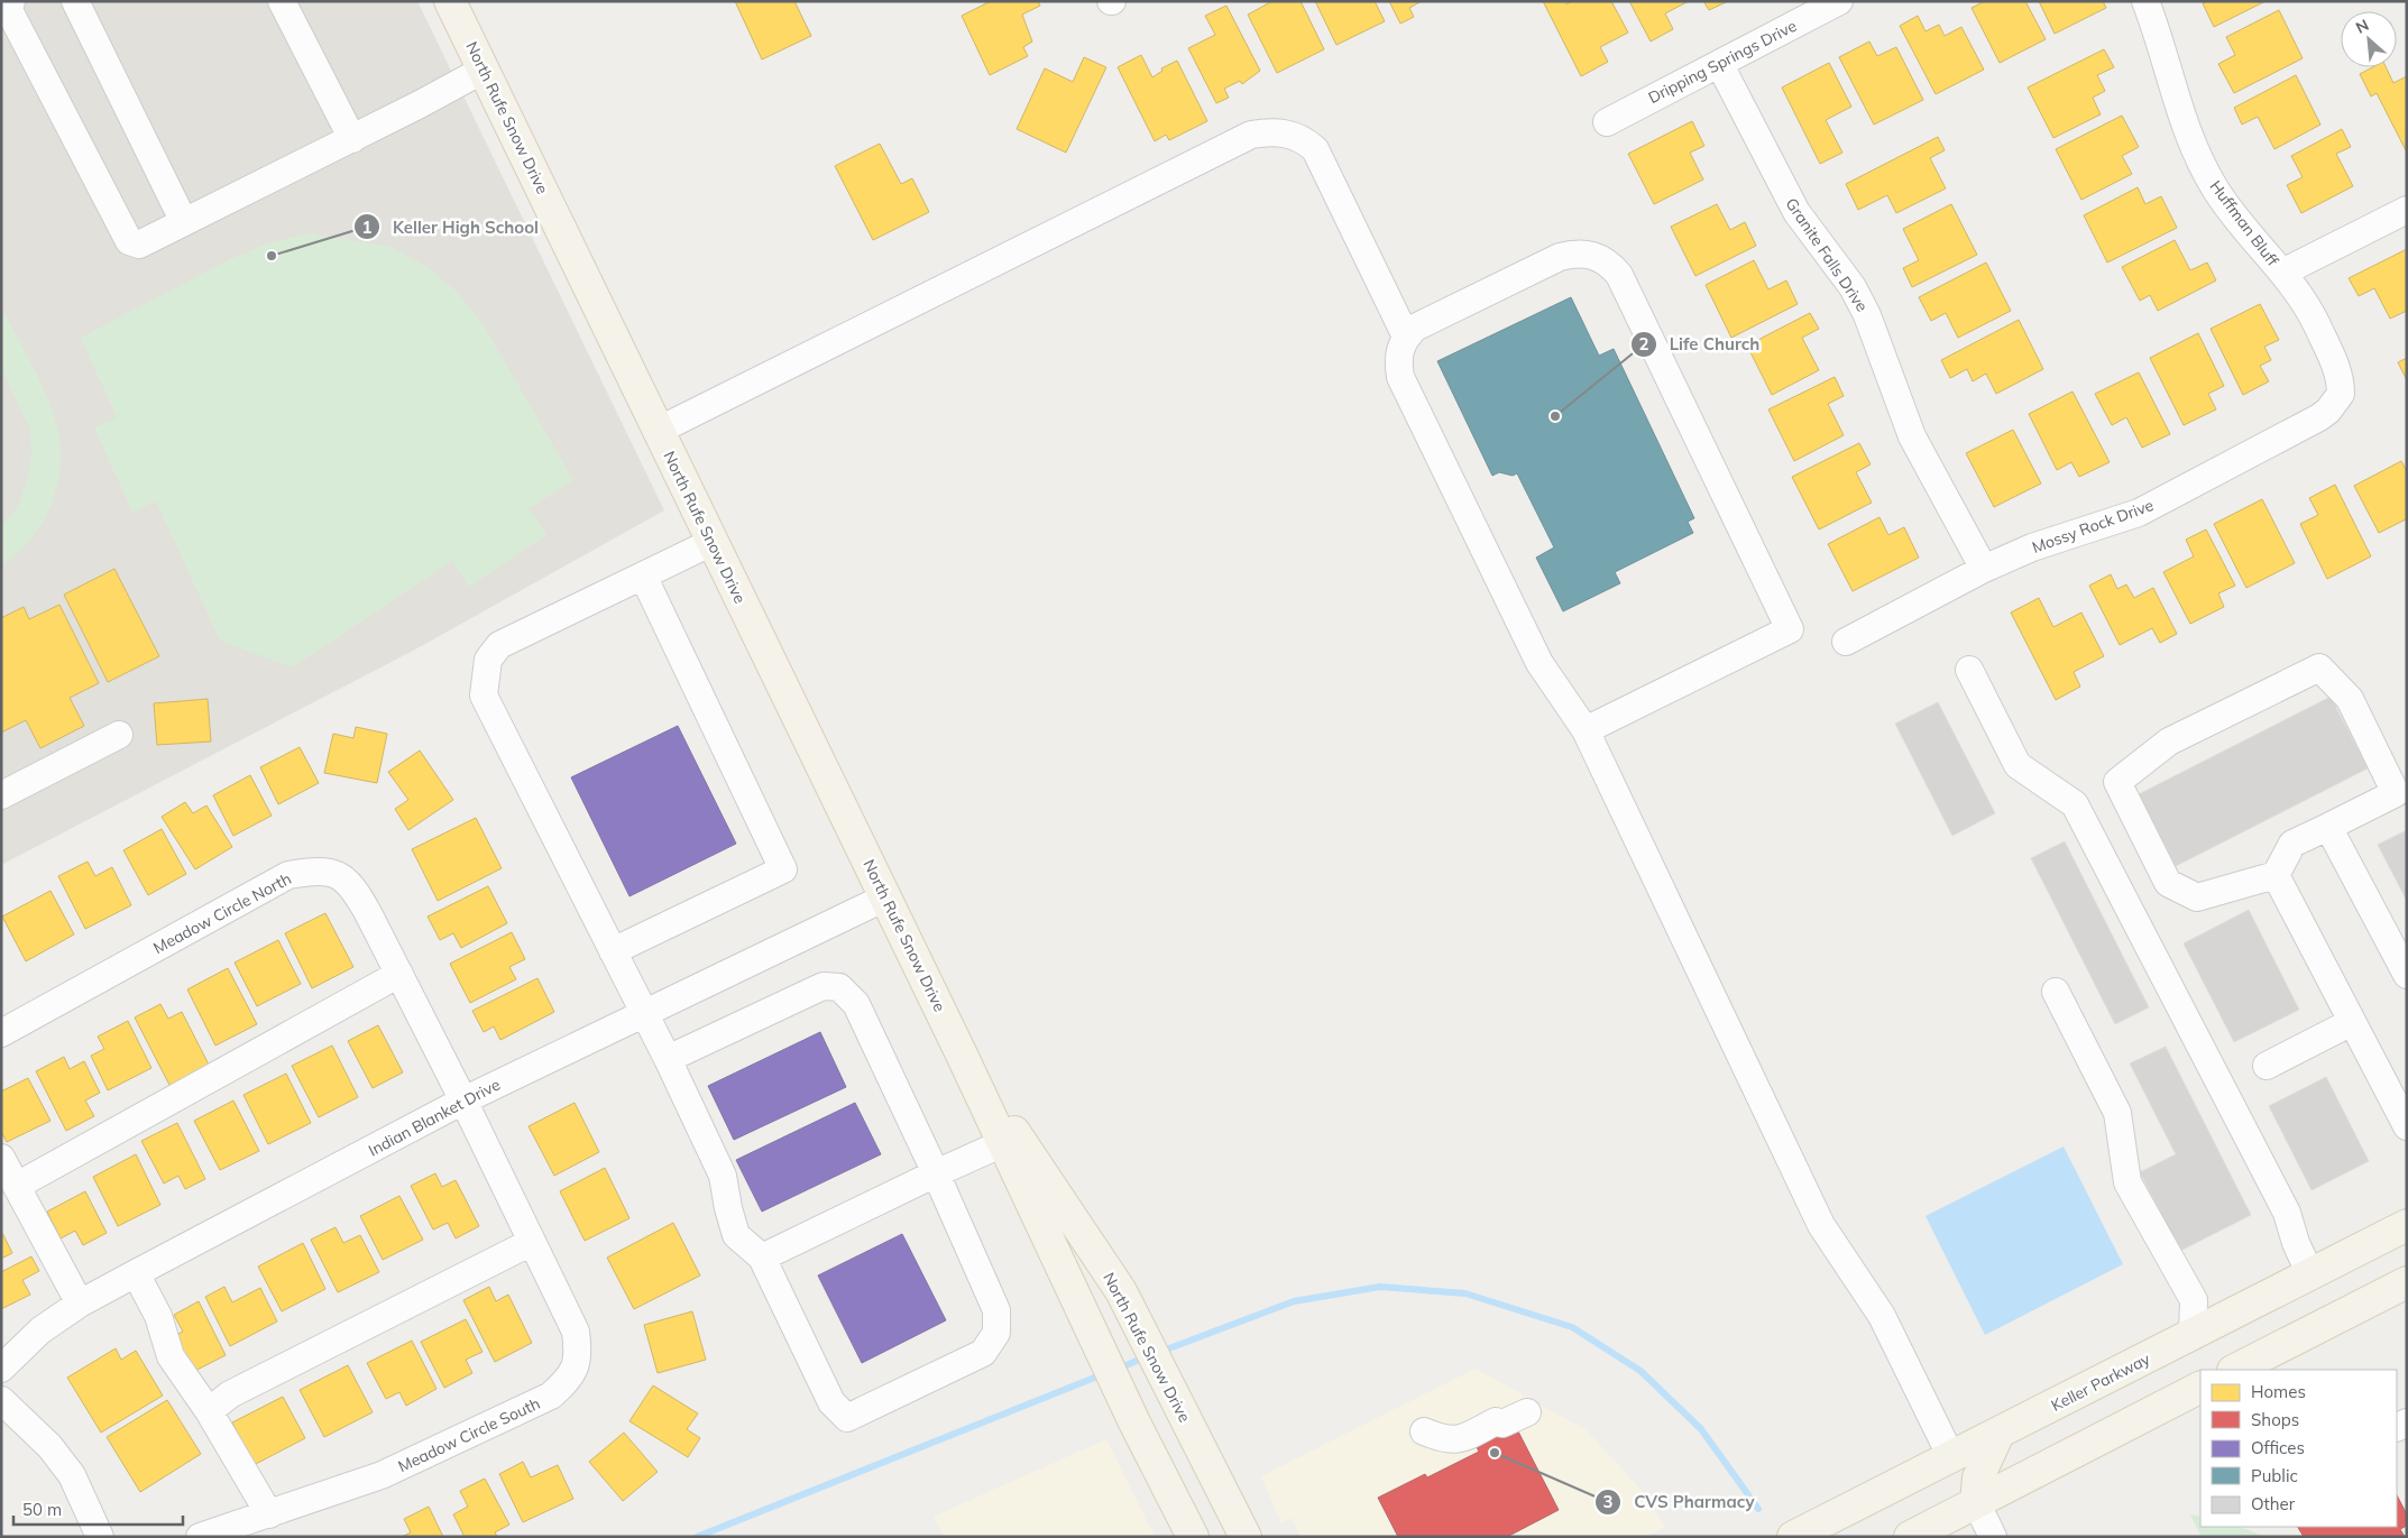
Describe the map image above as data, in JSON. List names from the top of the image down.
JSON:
{
  "streets": {
    "main road": ["North Rufe Snow Drive", "Keller Parkway"],
    "street": [
      "Dripping Springs Drive",
      "Huffman Bluff",
      "Granite Falls Drive",
      "Mossy Rock Drive",
      "Meadow Circle North",
      "Indian Blanket Drive",
      "Meadow Circle South"
    ]
  },
  "crossings": [
    ["Dripping Springs Drive", "Granite Falls Drive"],
    ["North Rufe Snow Drive", "Indian Blanket Drive"],
    ["Huffman Bluff", "Mossy Rock Drive"],
    ["Granite Falls Drive", "Mossy Rock Drive"],
    ["Meadow Circle North", "Indian Blanket Drive"],
    ["Meadow Circle North", "Meadow Circle South"],
    ["Indian Blanket Drive", "Meadow Circle South"]
  ],
  "places": ["Keller High School", "Life Church", "CVS Pharmacy"],
  "legend": [
    "Homes",
    "Shops",
    "Offices",
    "Public",
    "Other"
  ],
  "scale_bar": "50 m",
  "north": "top left"
}
